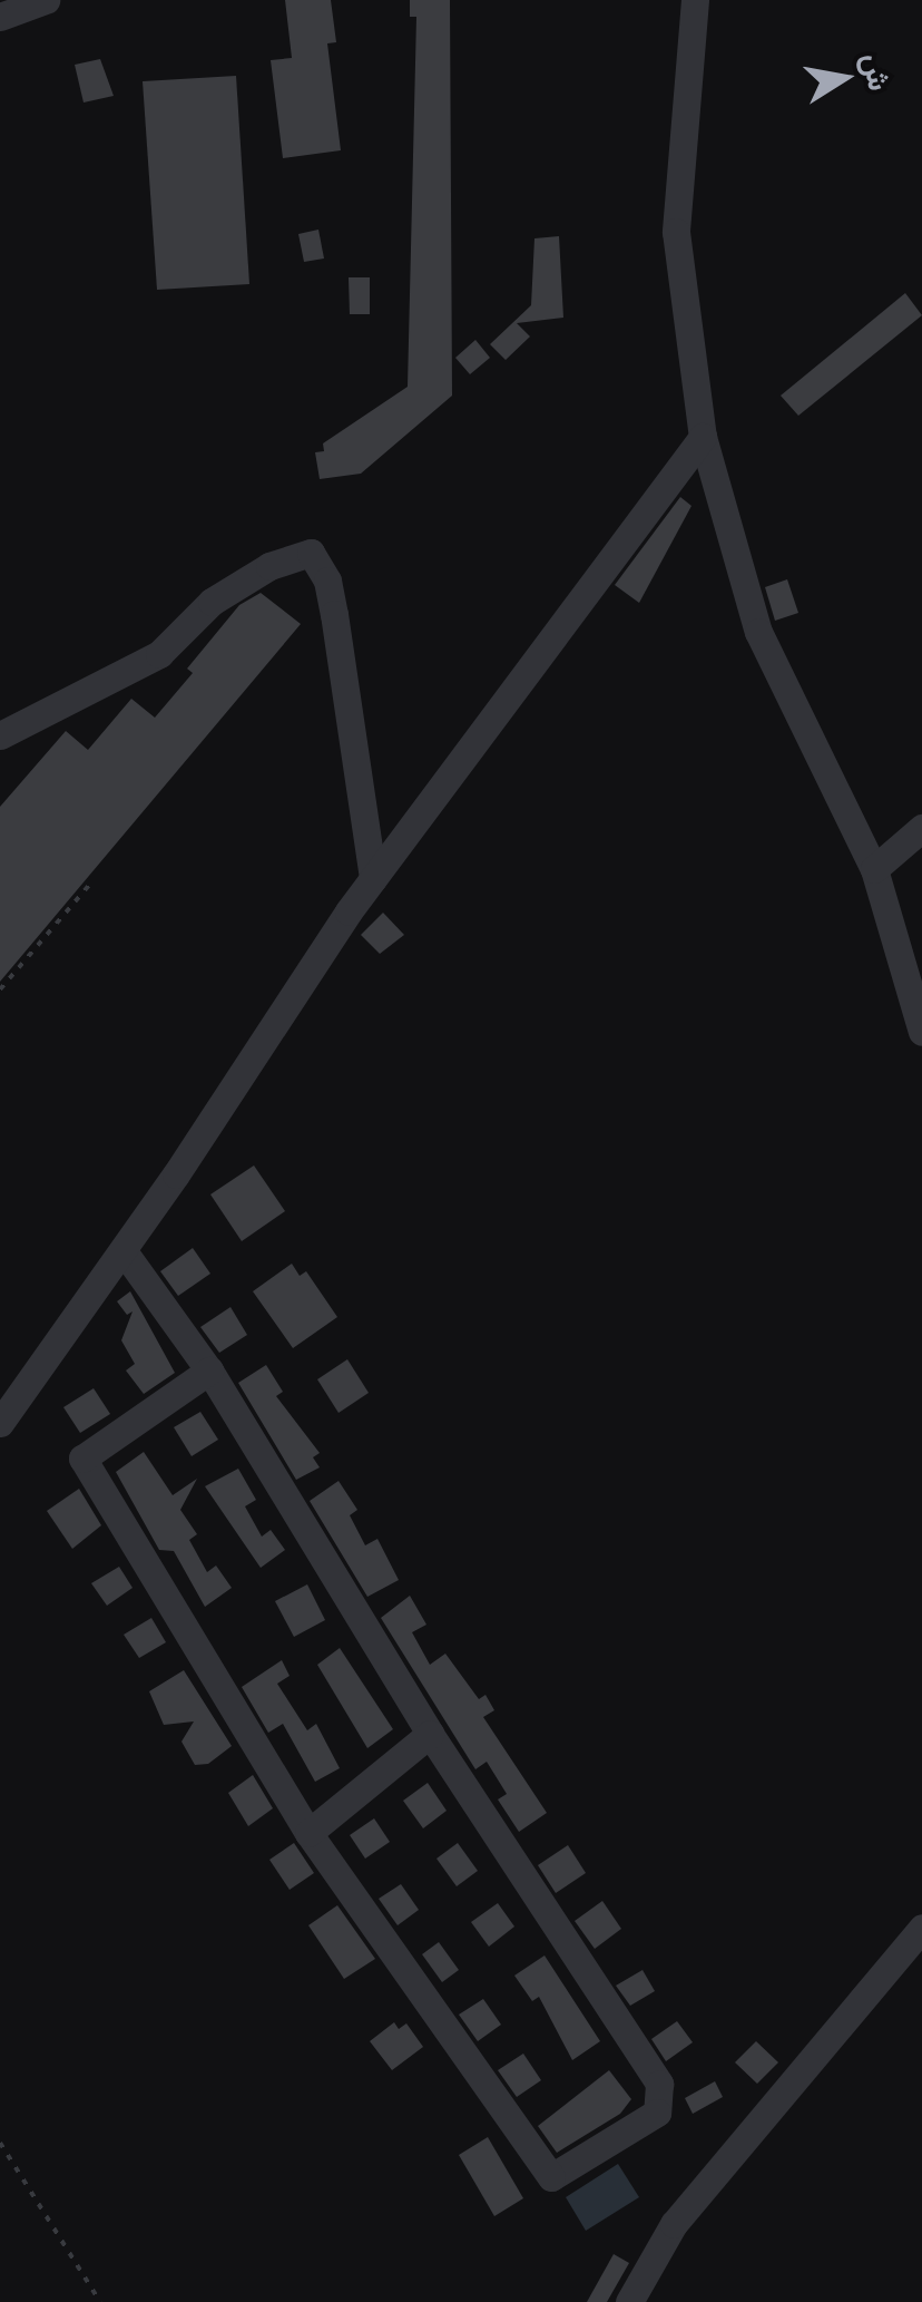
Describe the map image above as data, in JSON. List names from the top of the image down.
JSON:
{
  "north": "right"
}
